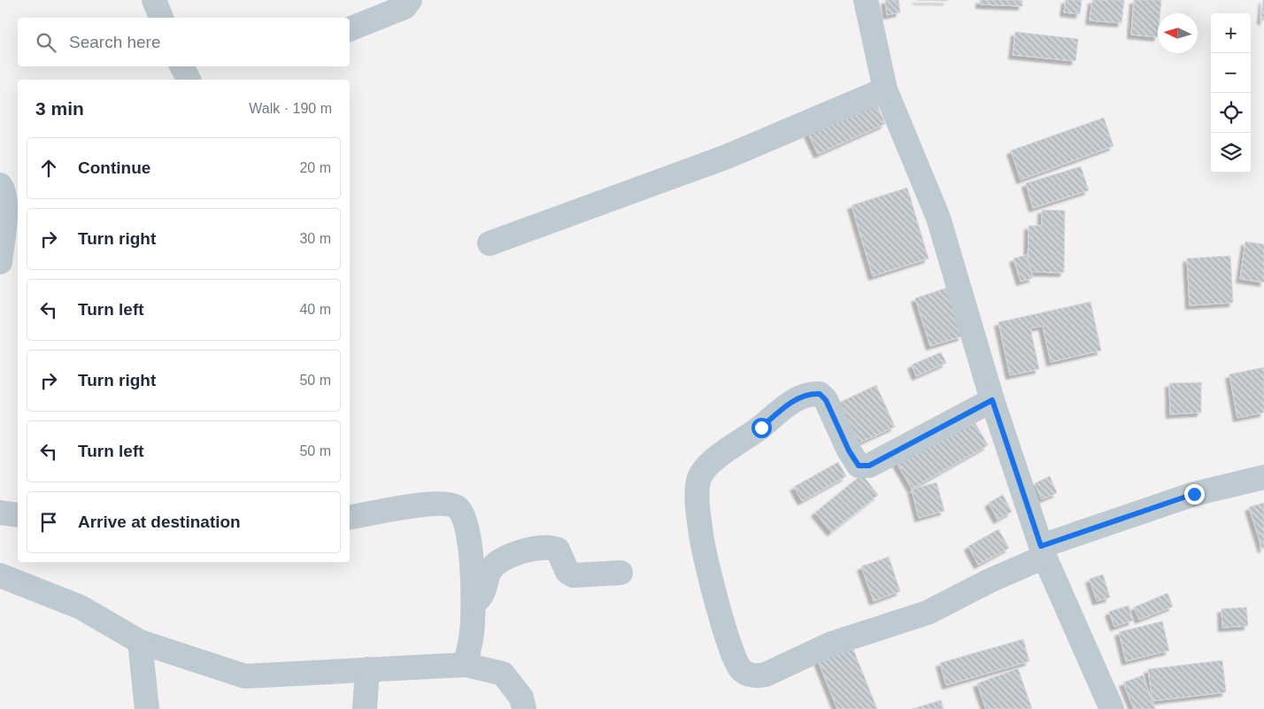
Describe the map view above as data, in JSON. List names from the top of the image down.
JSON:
{
  "north": "left",
  "page": {
    "map_buttons": ["+", "−"],
    "search": "Search here",
    "heading": ["3 min", "Walk · 190 m"],
    "list": [
      ["Continue", "20 m"],
      ["Turn right", "30 m"],
      ["Turn left", "40 m"],
      ["Turn right", "50 m"],
      ["Turn left", "50 m"],
      "Arrive at destination"
    ]
  }
}
